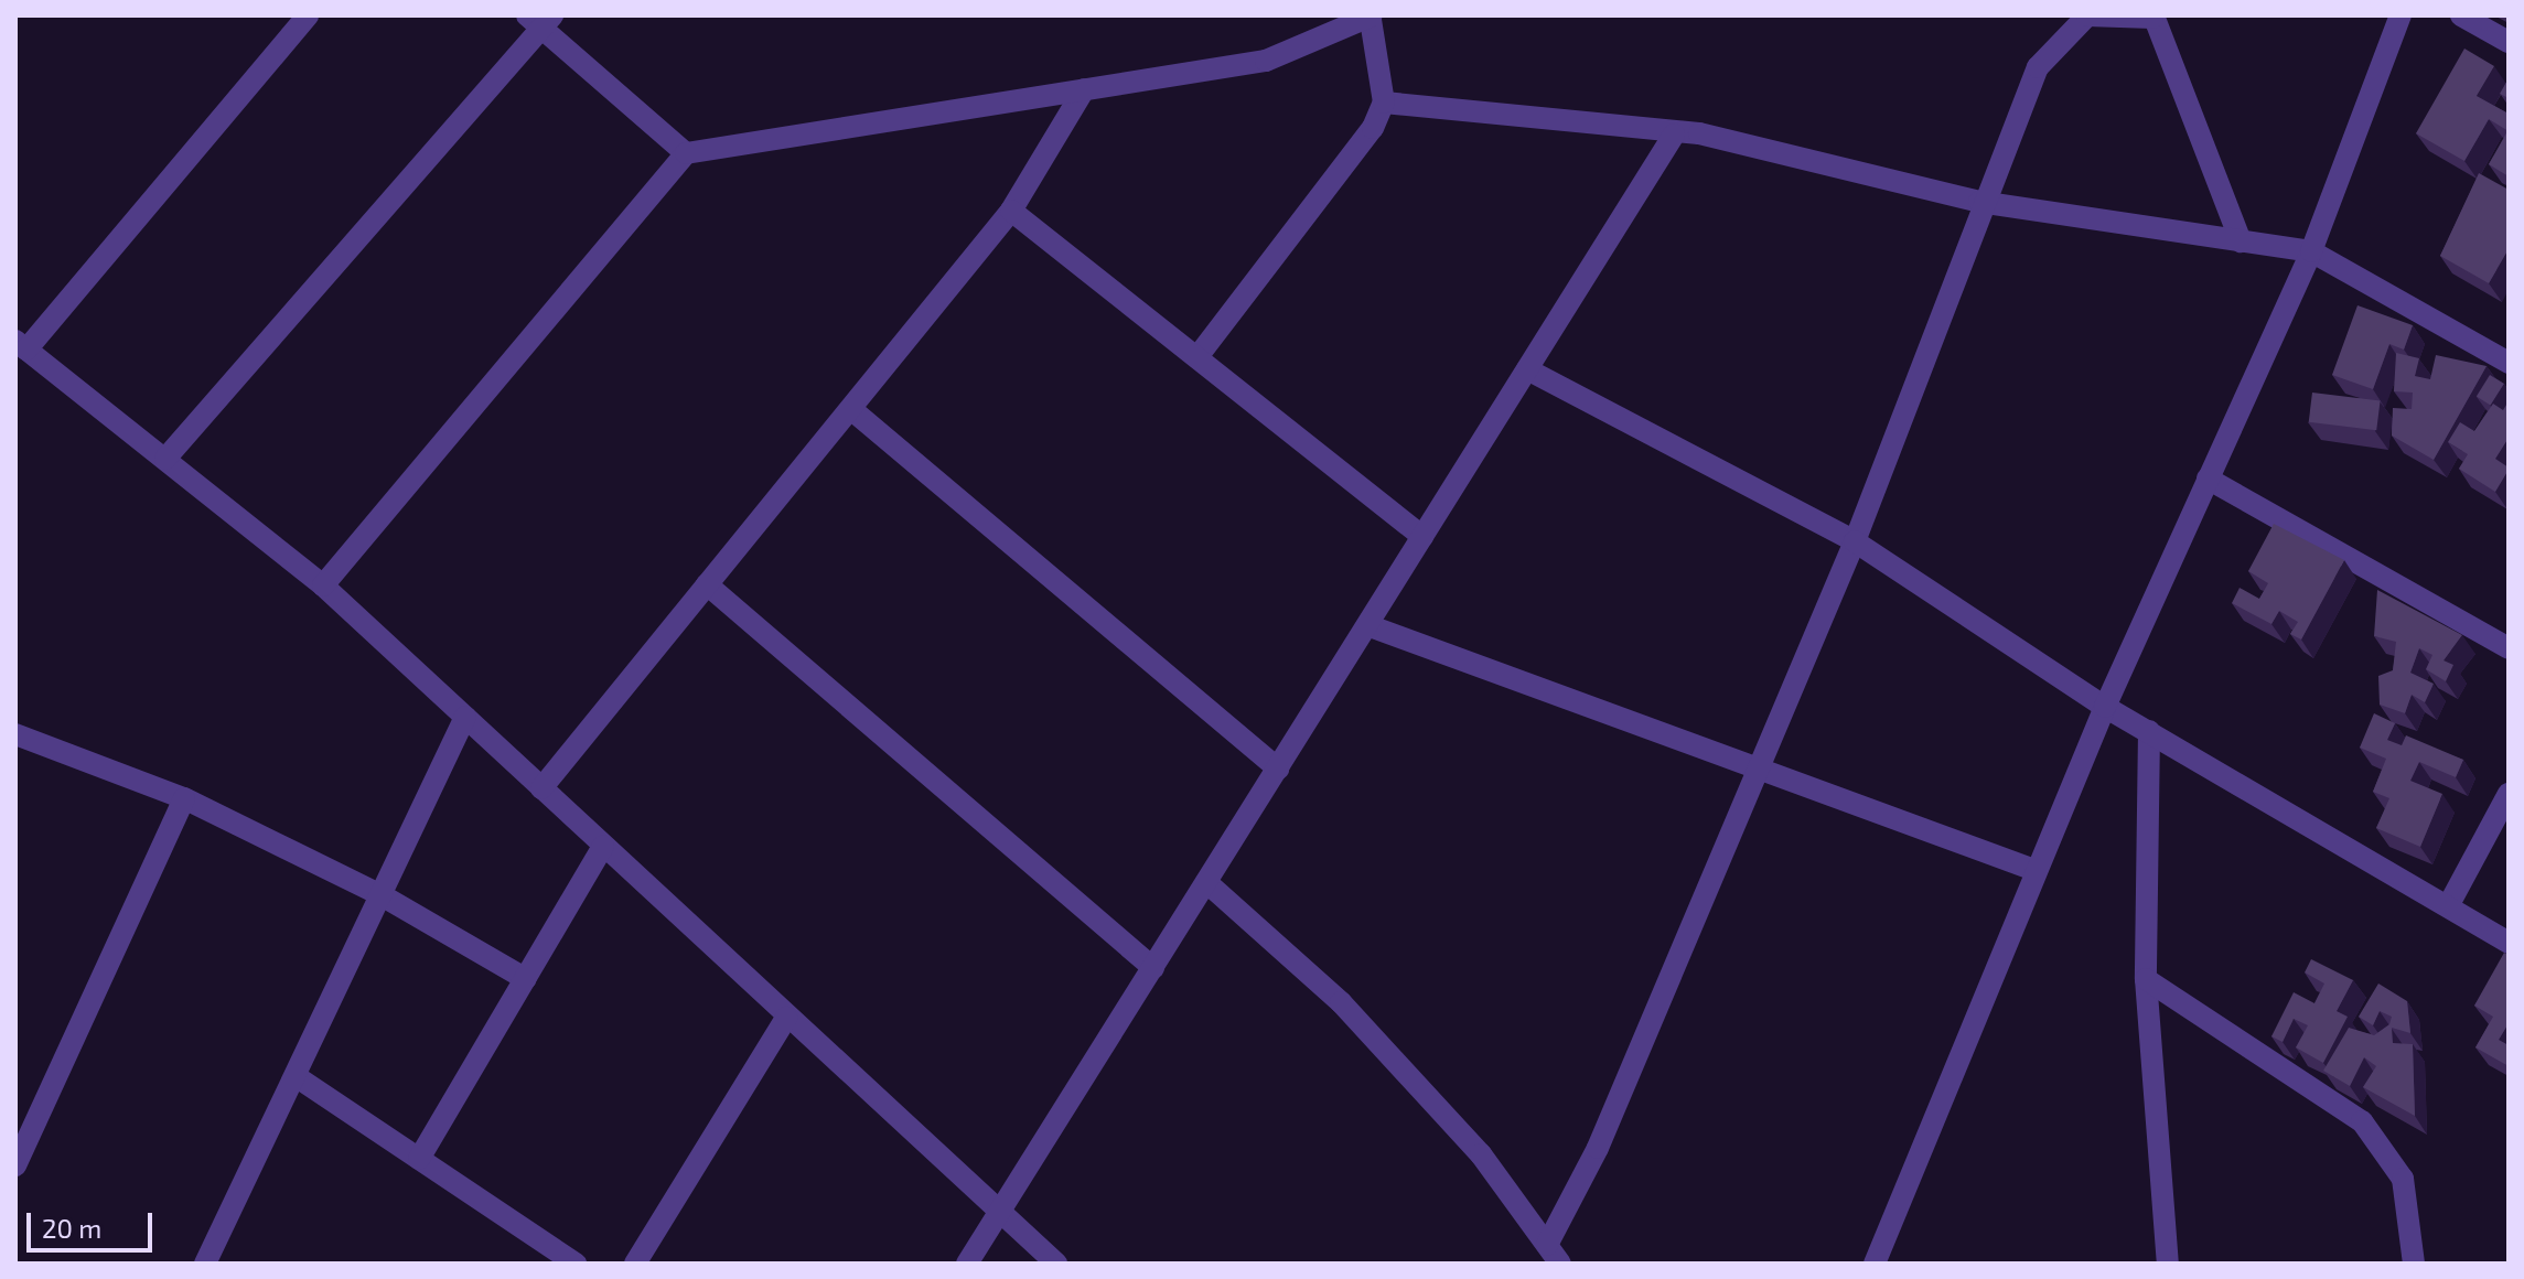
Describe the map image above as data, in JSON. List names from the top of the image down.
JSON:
{
  "scale_bar": "20 m"
}
